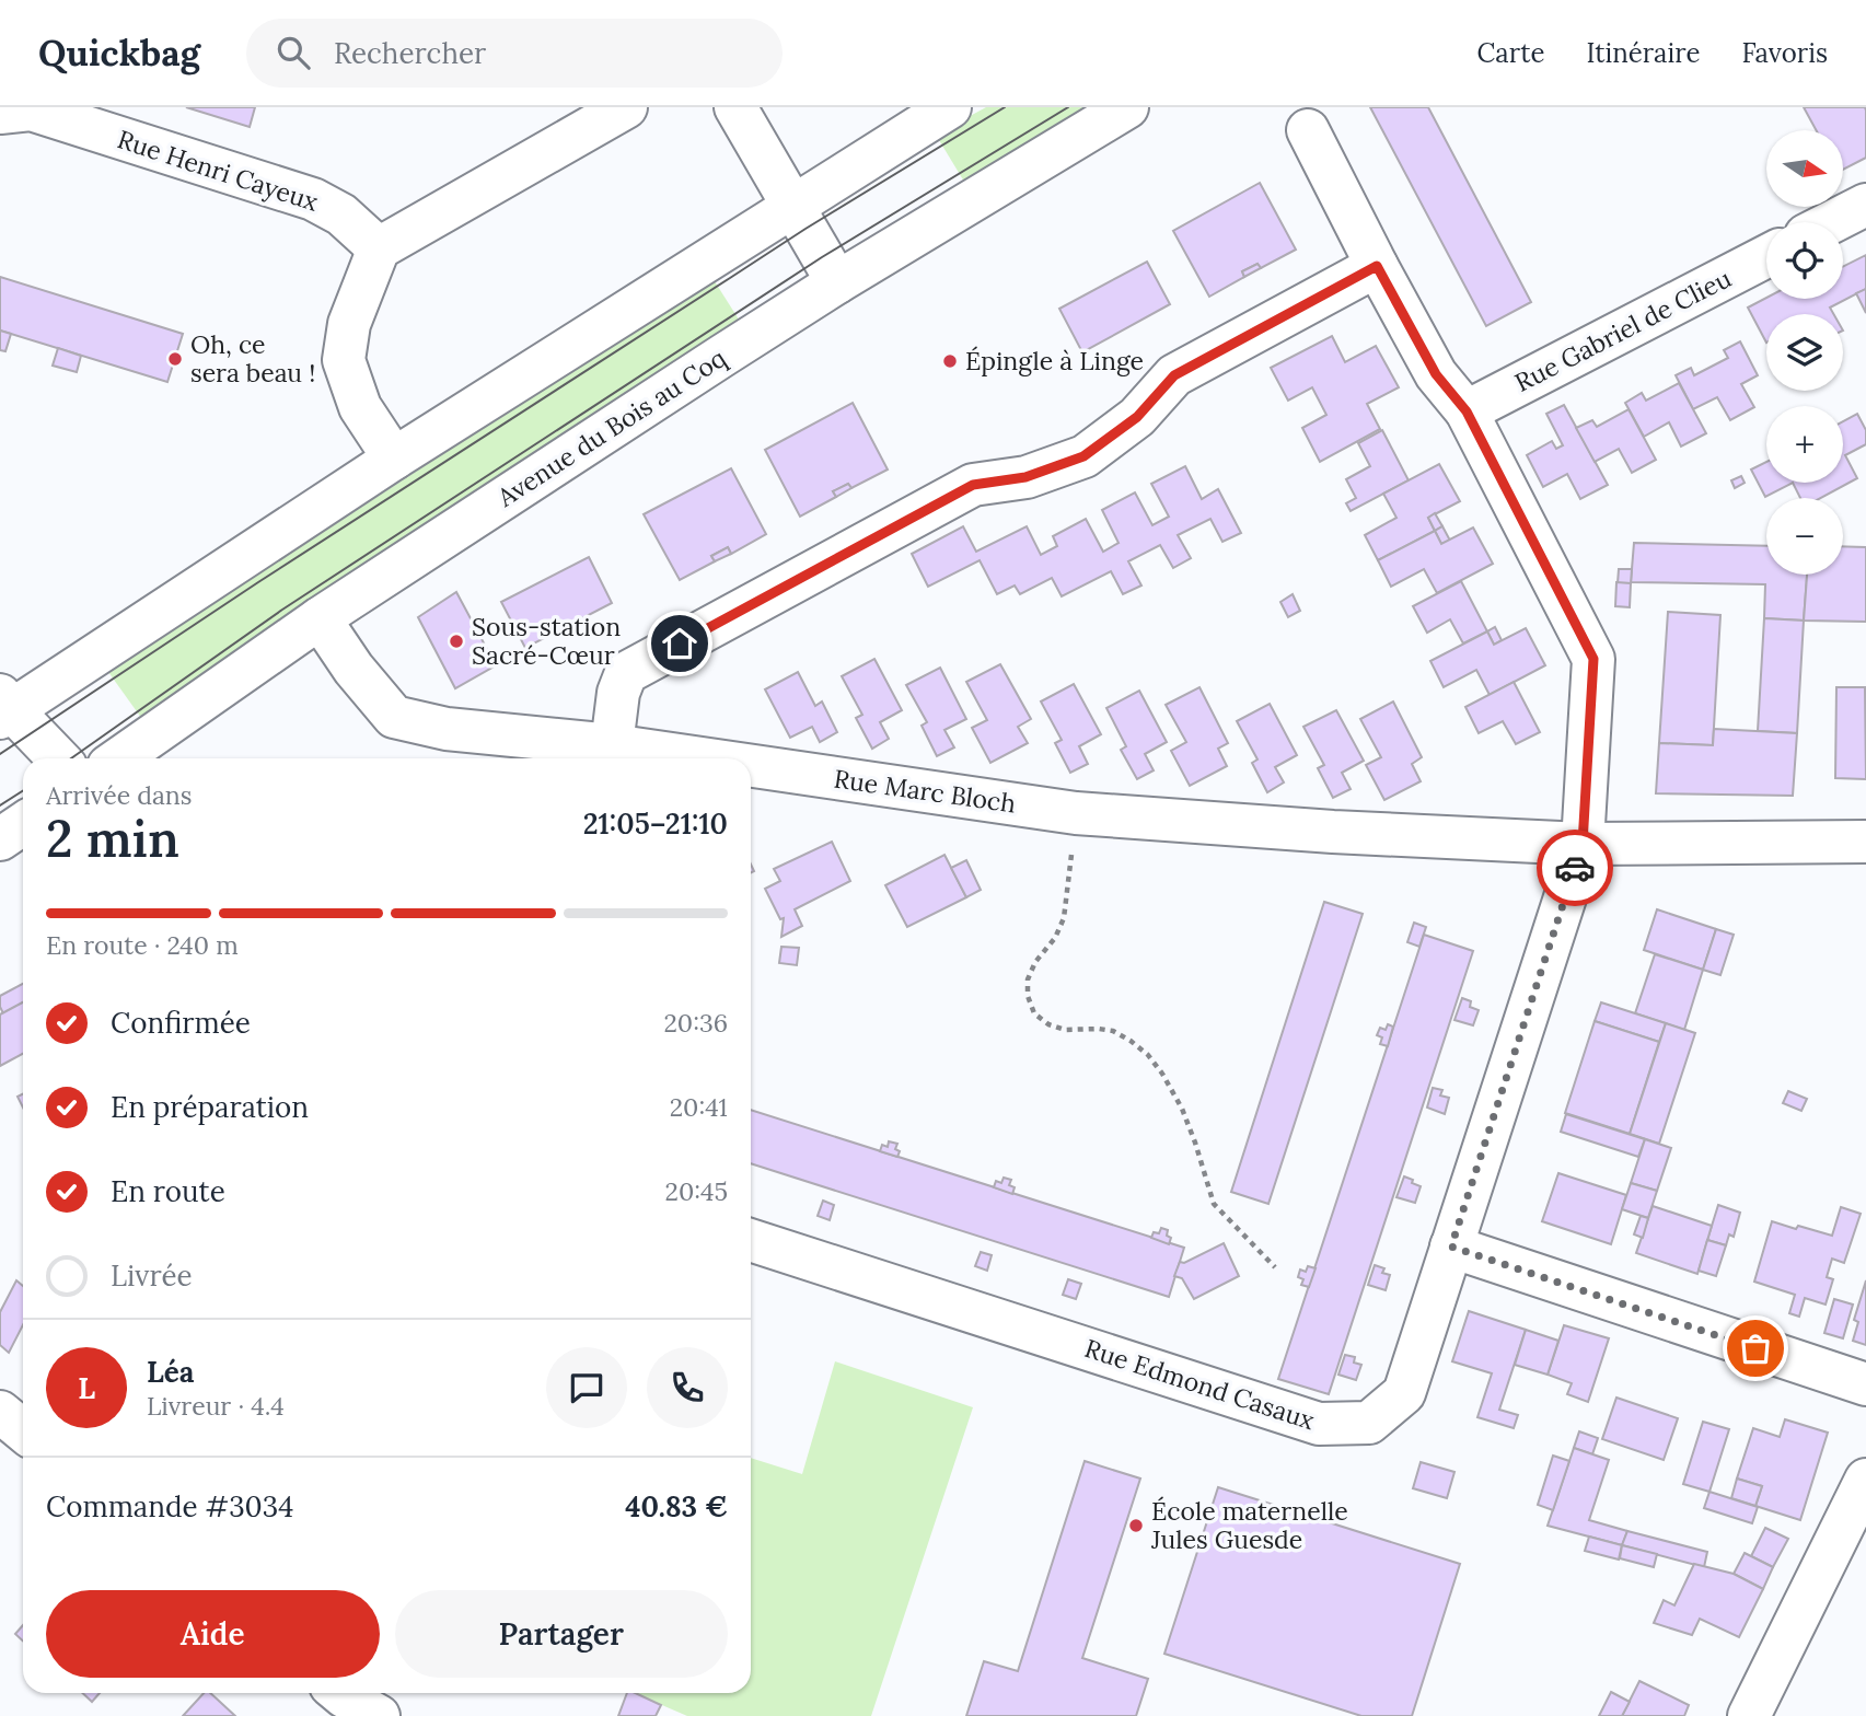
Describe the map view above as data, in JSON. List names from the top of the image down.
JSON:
{
  "streets": {
    "street": [
      "Rue Henri Cayeux",
      "Rue Gabriel de Clieu",
      "Avenue du Bois au Coq",
      "Rue Marc Bloch",
      "Rue Edmond Casaux"
    ]
  },
  "crossings": [
    ["Avenue du Bois au Coq", "Rue Marc Bloch"],
    ["Rue Marc Bloch", "Rue Edmond Casaux"]
  ],
  "places": [
    "Oh, ce sera beau !",
    "Épingle à Linge",
    "Sous-station Sacré-Cœur",
    "École maternelle Jules Guesde"
  ],
  "north": "right",
  "page": {
    "header": "Quickbag",
    "search": "Rechercher",
    "nav": ["Carte", "Itinéraire", "Favoris"],
    "map_buttons": ["+", "−"],
    "heading": ["2 min", "Arrivée dans", "21:05–21:10"],
    "panel": [
      "Léa",
      "Livreur · 4.4",
      "Commande #3034",
      "40.83 €"
    ],
    "bar": "En route · 240 m",
    "list": [
      ["Confirmée", "20:36"],
      ["En préparation", "20:41"],
      ["En route", "20:45"],
      "Livrée"
    ],
    "round": "L",
    "buttons": ["Aide", "Partager"]
  }
}
